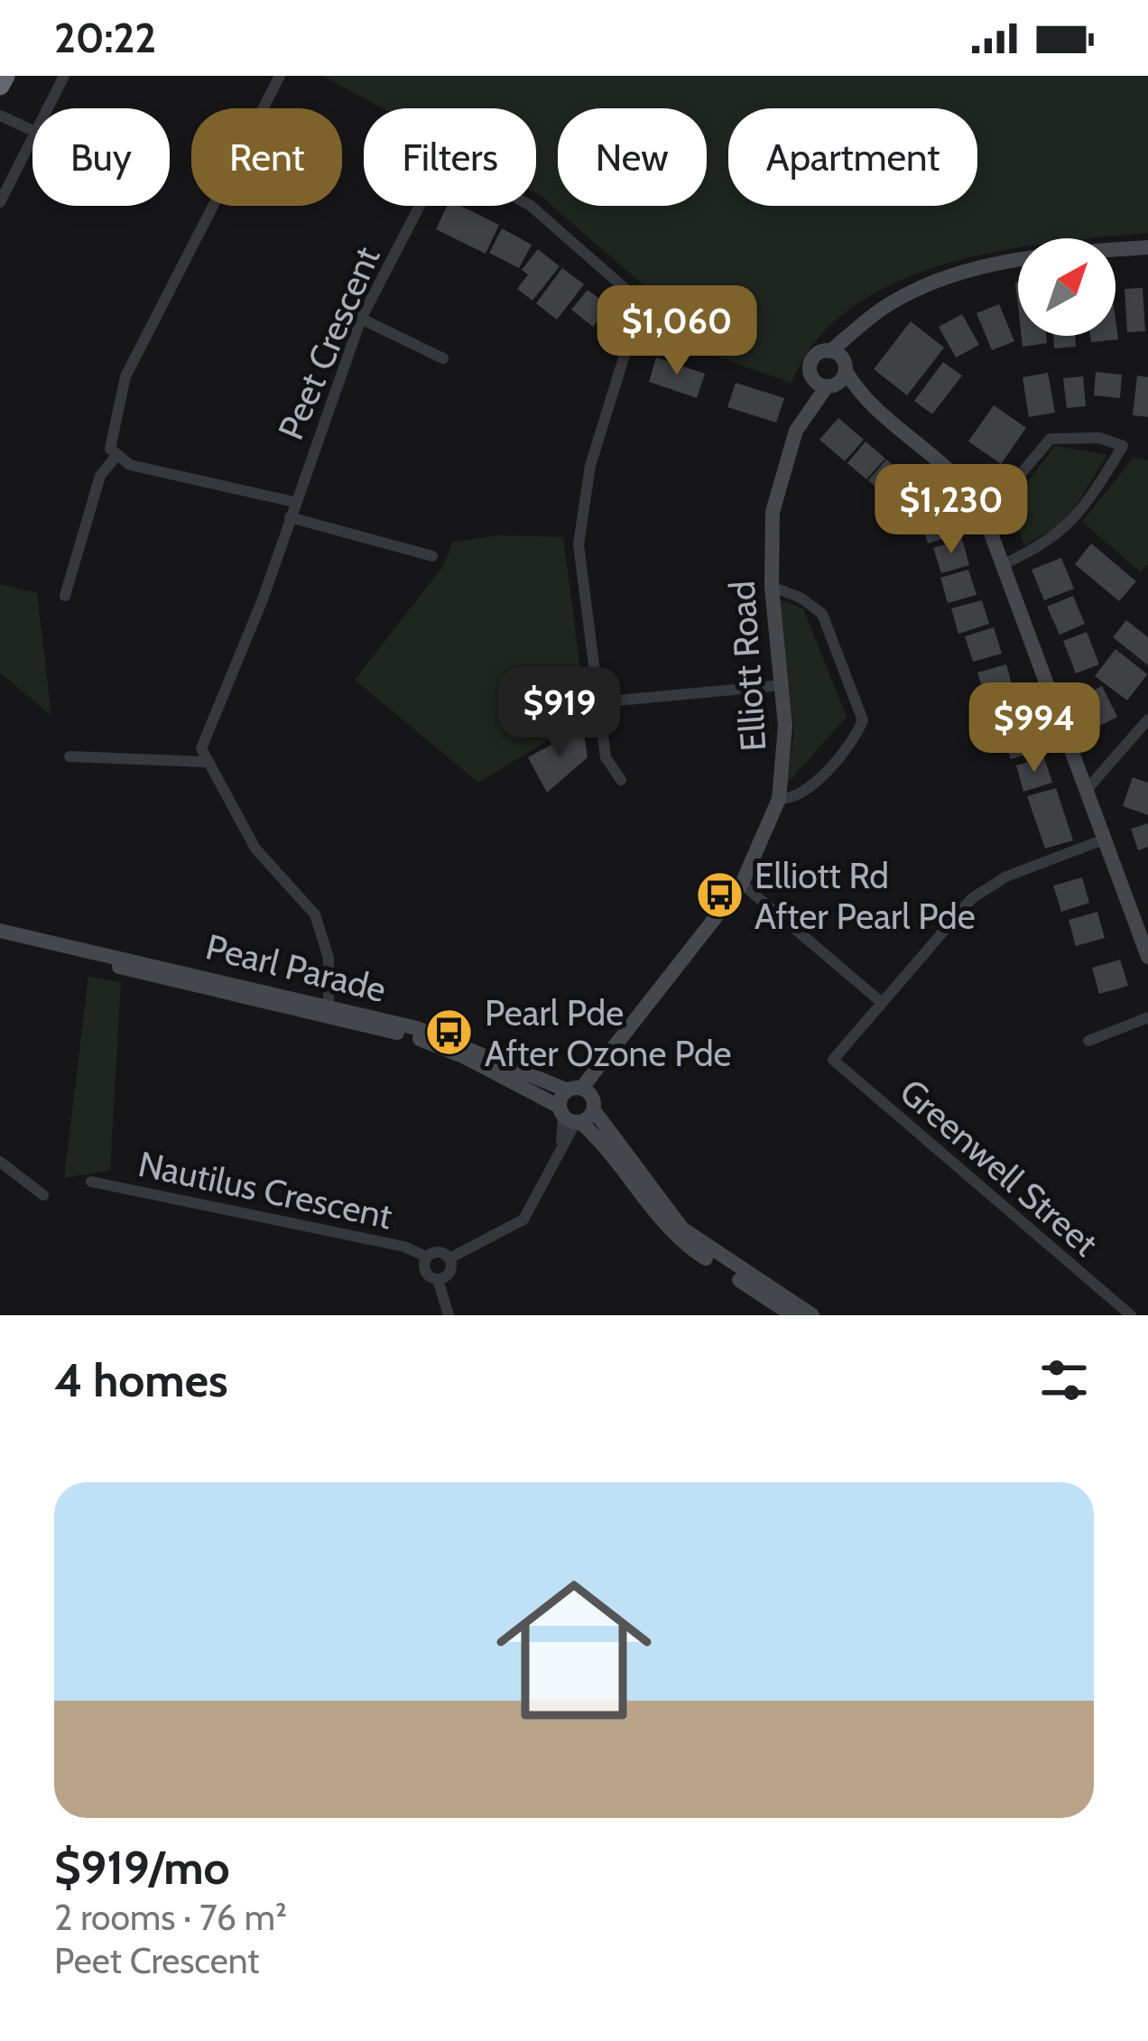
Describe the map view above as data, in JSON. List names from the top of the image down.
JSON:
{
  "streets": {
    "street": [
      "Peet Crescent",
      "Elliott Road",
      "Pearl Parade",
      "Greenwell Street",
      "Nautilus Crescent"
    ]
  },
  "crossings": [
    ["Elliott Road", "Pearl Parade"]
  ],
  "places": {
    "bus stop": ["Elliott Rd After Pearl Pde", "Pearl Pde After Ozone Pde"]
  },
  "north": "top right",
  "page": {
    "status": "20:22",
    "chip": [
      "Buy",
      "Rent",
      "Filters",
      "New",
      "Apartment"
    ],
    "price": [
      "$1,060",
      "$1,230",
      "$919",
      "$994"
    ],
    "heading": "4 homes",
    "list": [
      {
        "name": "$919/mo",
        "note": "2 rooms · 76 m² · Peet Crescent"
      }
    ]
  }
}
